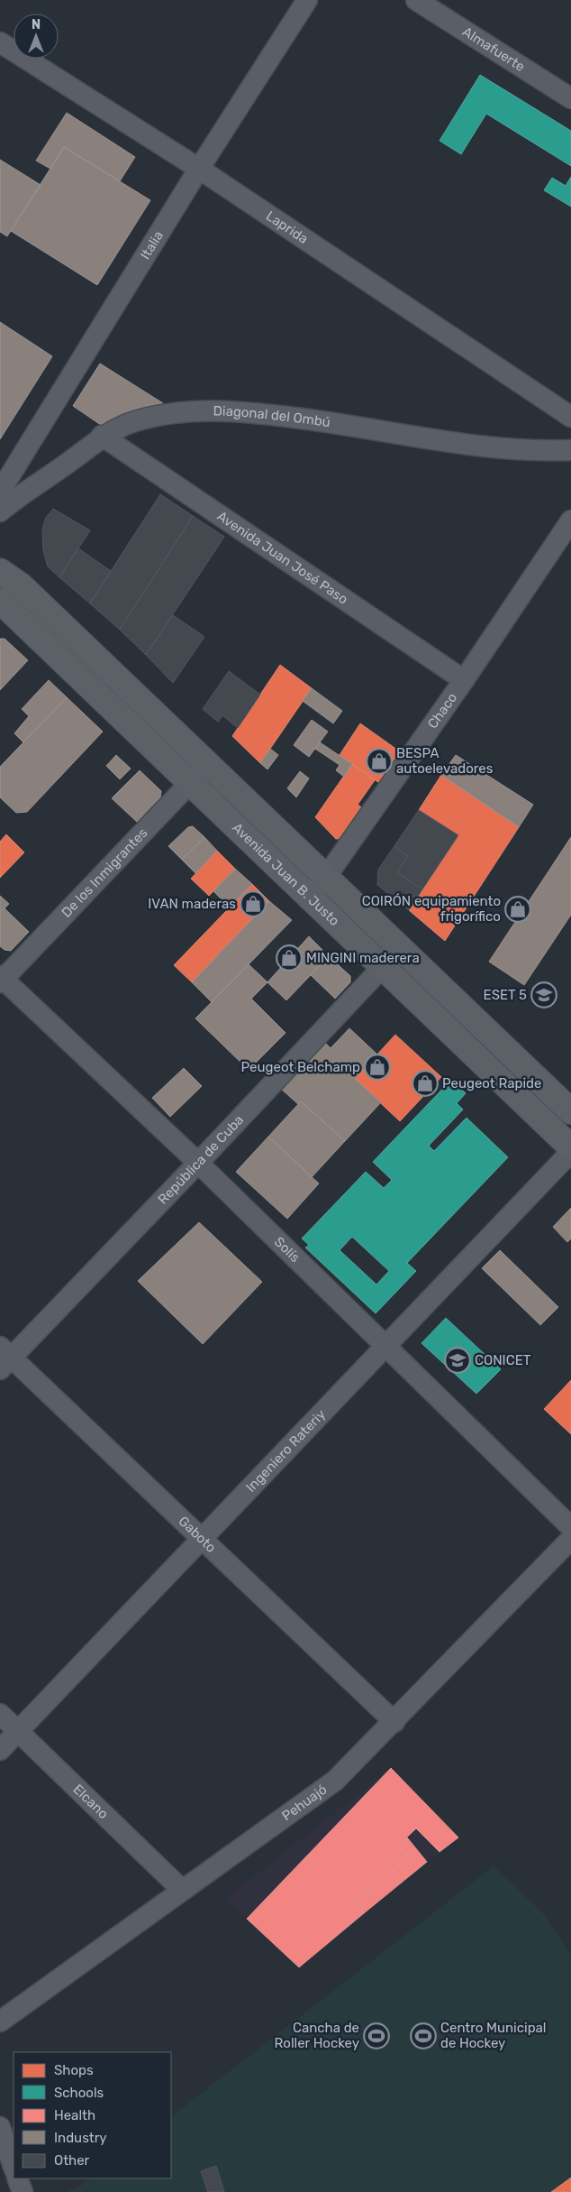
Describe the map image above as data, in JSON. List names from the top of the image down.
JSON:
{
  "streets": {
    "main road": ["Avenida Juan B. Justo"],
    "street": [
      "Almafuerte",
      "Laprida",
      "Italia",
      "Diagonal del Ombú",
      "Avenida Juan José Paso",
      "Chaco",
      "De los Inmigrantes",
      "República de Cuba",
      "Solís",
      "Ingeniero Rateriy",
      "Gaboto",
      "Elcano",
      "Pehuajó"
    ]
  },
  "crossings": [
    ["Laprida", "Italia"],
    ["Diagonal del Ombú", "Avenida Juan José Paso"],
    ["Avenida Juan José Paso", "Chaco"],
    ["Chaco", "Avenida Juan B. Justo"],
    ["De los Inmigrantes", "Avenida Juan B. Justo"],
    ["De los Inmigrantes", "Solís"],
    ["Avenida Juan B. Justo", "República de Cuba"],
    ["República de Cuba", "Solís"],
    ["República de Cuba", "Gaboto"],
    ["Solís", "Ingeniero Rateriy"],
    ["Ingeniero Rateriy", "Gaboto"],
    ["Ingeniero Rateriy", "Elcano"],
    ["Gaboto", "Pehuajó"],
    ["Elcano", "Pehuajó"]
  ],
  "places": {
    "shop": [
      "BESPA autoelevadores",
      "IVAN maderas",
      "COIRÓN equipamiento frigorífico",
      "MINGINI maderera",
      "Peugeot Belchamp",
      "Peugeot Rapide"
    ],
    "school or university": ["ESET 5", "CONICET"],
    "sports": ["Cancha de Roller Hockey", "Centro Municipal de Hockey"]
  },
  "legend": [
    "Shops",
    "Schools",
    "Health",
    "Industry",
    "Other"
  ],
  "north": "top"
}
